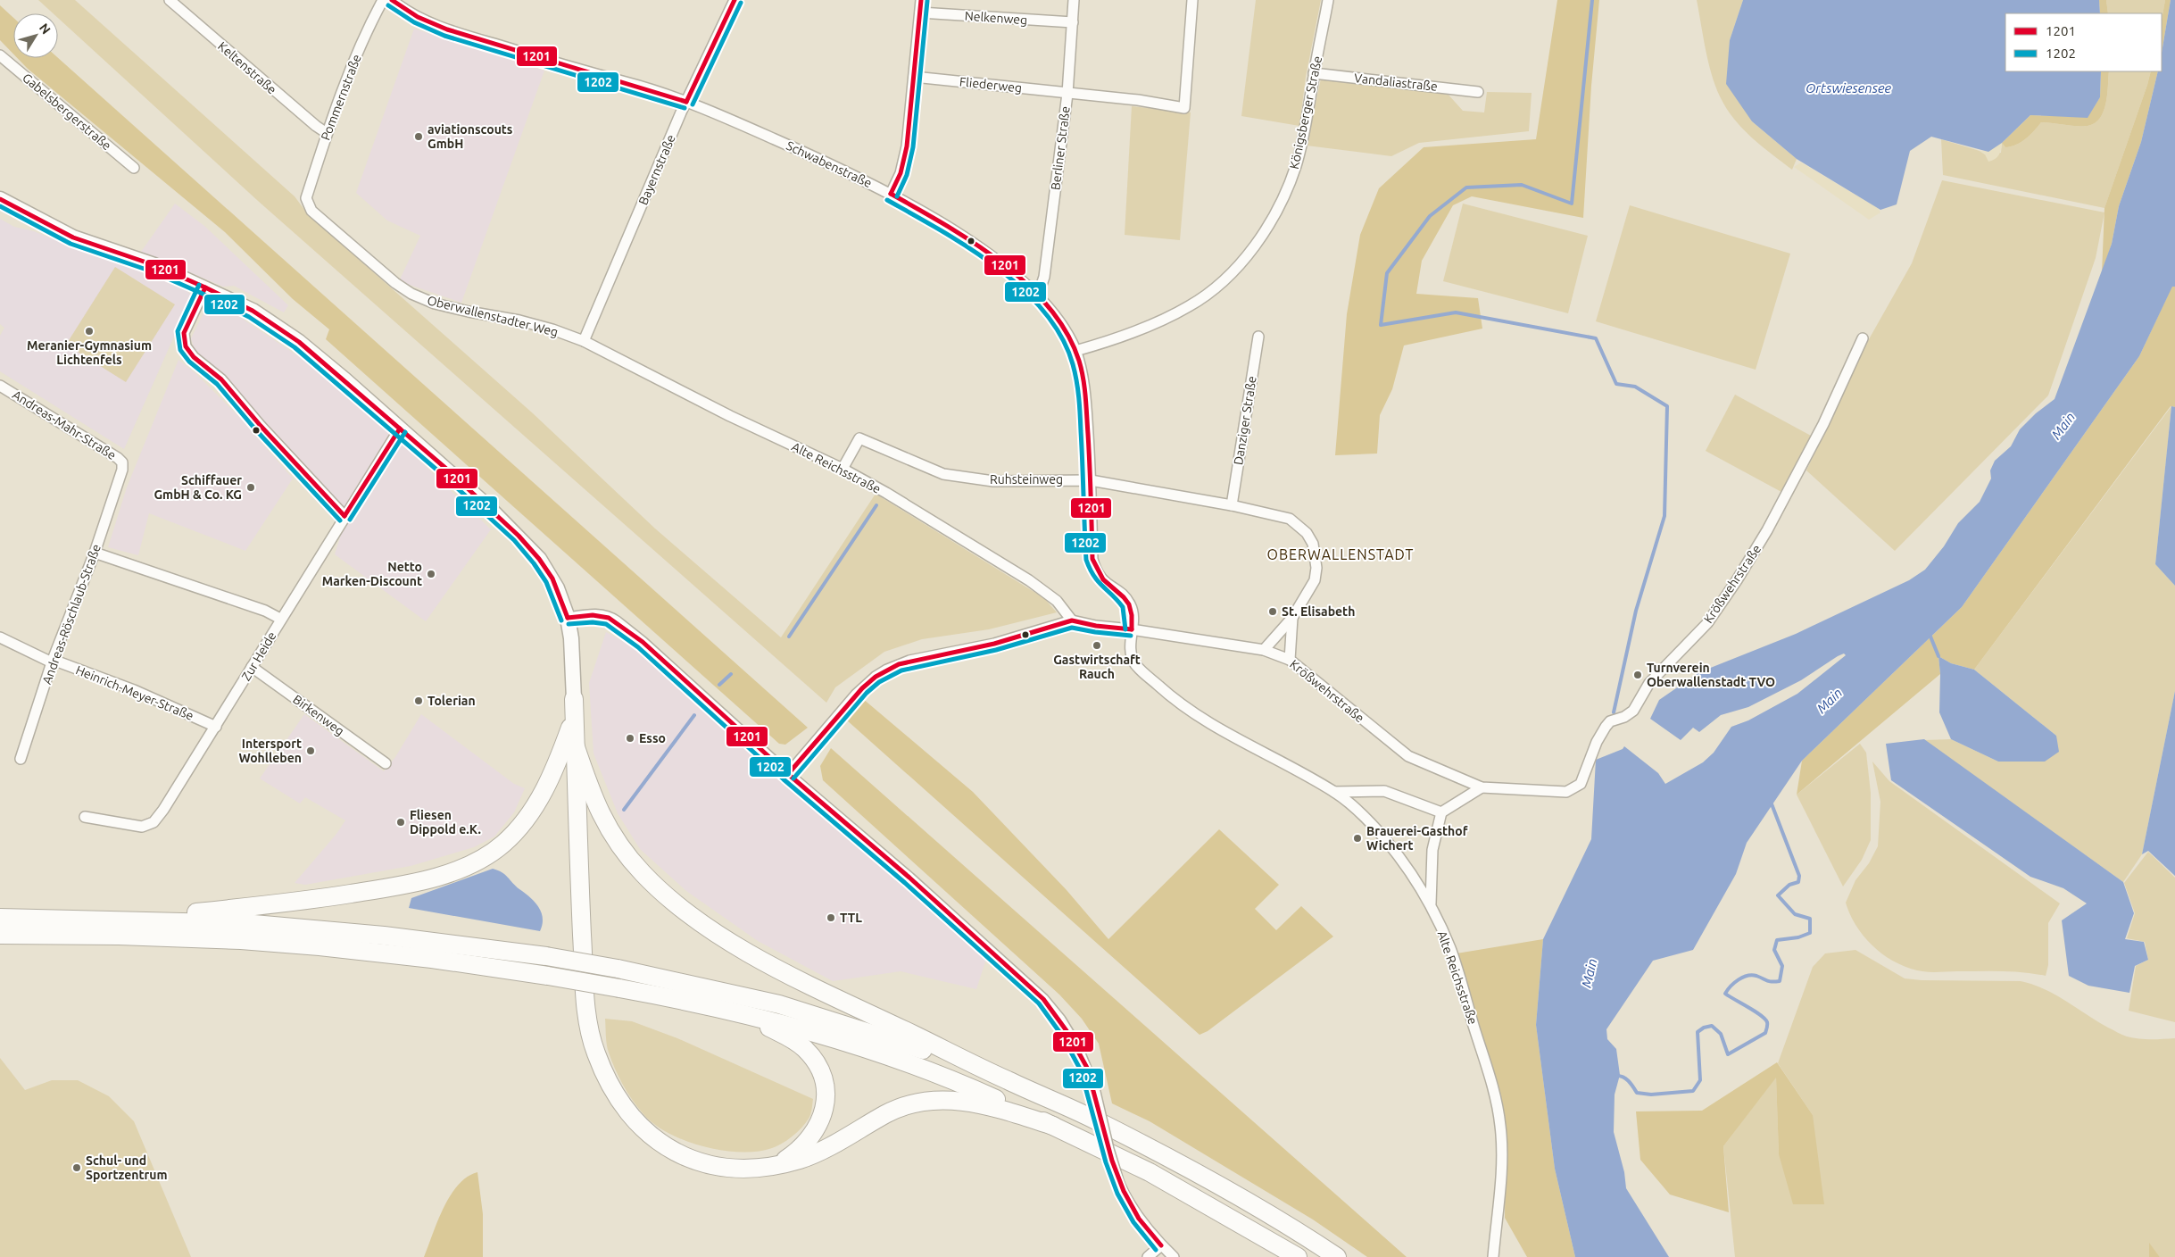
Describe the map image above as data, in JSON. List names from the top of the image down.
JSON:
{
  "streets": {
    "street": [
      "Nelkenweg",
      "Keltenstraße",
      "Vandaliastraße",
      "Fliederweg",
      "Pommernstraße",
      "Gabelsbergerstraße",
      "Königsberger Straße",
      "Berliner Straße",
      "Schwabenstraße",
      "Bayernstraße",
      "Oberwallenstadter Weg",
      "Danziger Straße",
      "Andreas-Mahr-Straße",
      "Alte Reichsstraße",
      "Ruhsteinweg",
      "Krößwehrstraße",
      "Andreas-Röschlaub-Straße",
      "Zur Heide",
      "Heinrich-Meyer-Straße",
      "Birkenweg"
    ]
  },
  "crossings": [
    ["Nelkenweg", "Berliner Straße"],
    ["Keltenstraße", "Pommernstraße"],
    ["Vandaliastraße", "Königsberger Straße"],
    ["Fliederweg", "Berliner Straße"],
    ["Pommernstraße", "Oberwallenstadter Weg"],
    ["Königsberger Straße", "Schwabenstraße"],
    ["Berliner Straße", "Schwabenstraße"],
    ["Schwabenstraße", "Bayernstraße"],
    ["Schwabenstraße", "Alte Reichsstraße"],
    ["Schwabenstraße", "Ruhsteinweg"],
    ["Schwabenstraße", "Krößwehrstraße"],
    ["Bayernstraße", "Oberwallenstadter Weg"],
    ["Bayernstraße", "Alte Reichsstraße"],
    ["Oberwallenstadter Weg", "Alte Reichsstraße"],
    ["Danziger Straße", "Ruhsteinweg"],
    ["Andreas-Mahr-Straße", "Andreas-Röschlaub-Straße"],
    ["Alte Reichsstraße", "Ruhsteinweg"],
    ["Alte Reichsstraße", "Krößwehrstraße"],
    ["Andreas-Röschlaub-Straße", "Heinrich-Meyer-Straße"],
    ["Zur Heide", "Heinrich-Meyer-Straße"],
    ["Zur Heide", "Birkenweg"]
  ],
  "districts": ["OBERWALLENSTADT"],
  "water": ["Ortswiesensee", "Main"],
  "places": [
    "aviationscouts GmbH",
    "Meranier-Gymnasium Lichtenfels",
    "Schiffauer GmbH & Co. KG",
    "Netto Marken-Discount",
    "St. Elisabeth",
    "Gastwirtschaft Rauch",
    "Turnverein Oberwallenstadt TVO",
    "Tolerian",
    "Esso",
    "Intersport Wohlleben",
    "Fliesen Dippold e.K.",
    "Brauerei-Gasthof Wichert",
    "TTL",
    "Schul- und Sportzentrum"
  ],
  "lines": ["transit line 1201", "transit line 1202"],
  "legend": ["1201", "1202"],
  "north": "top right"
}
